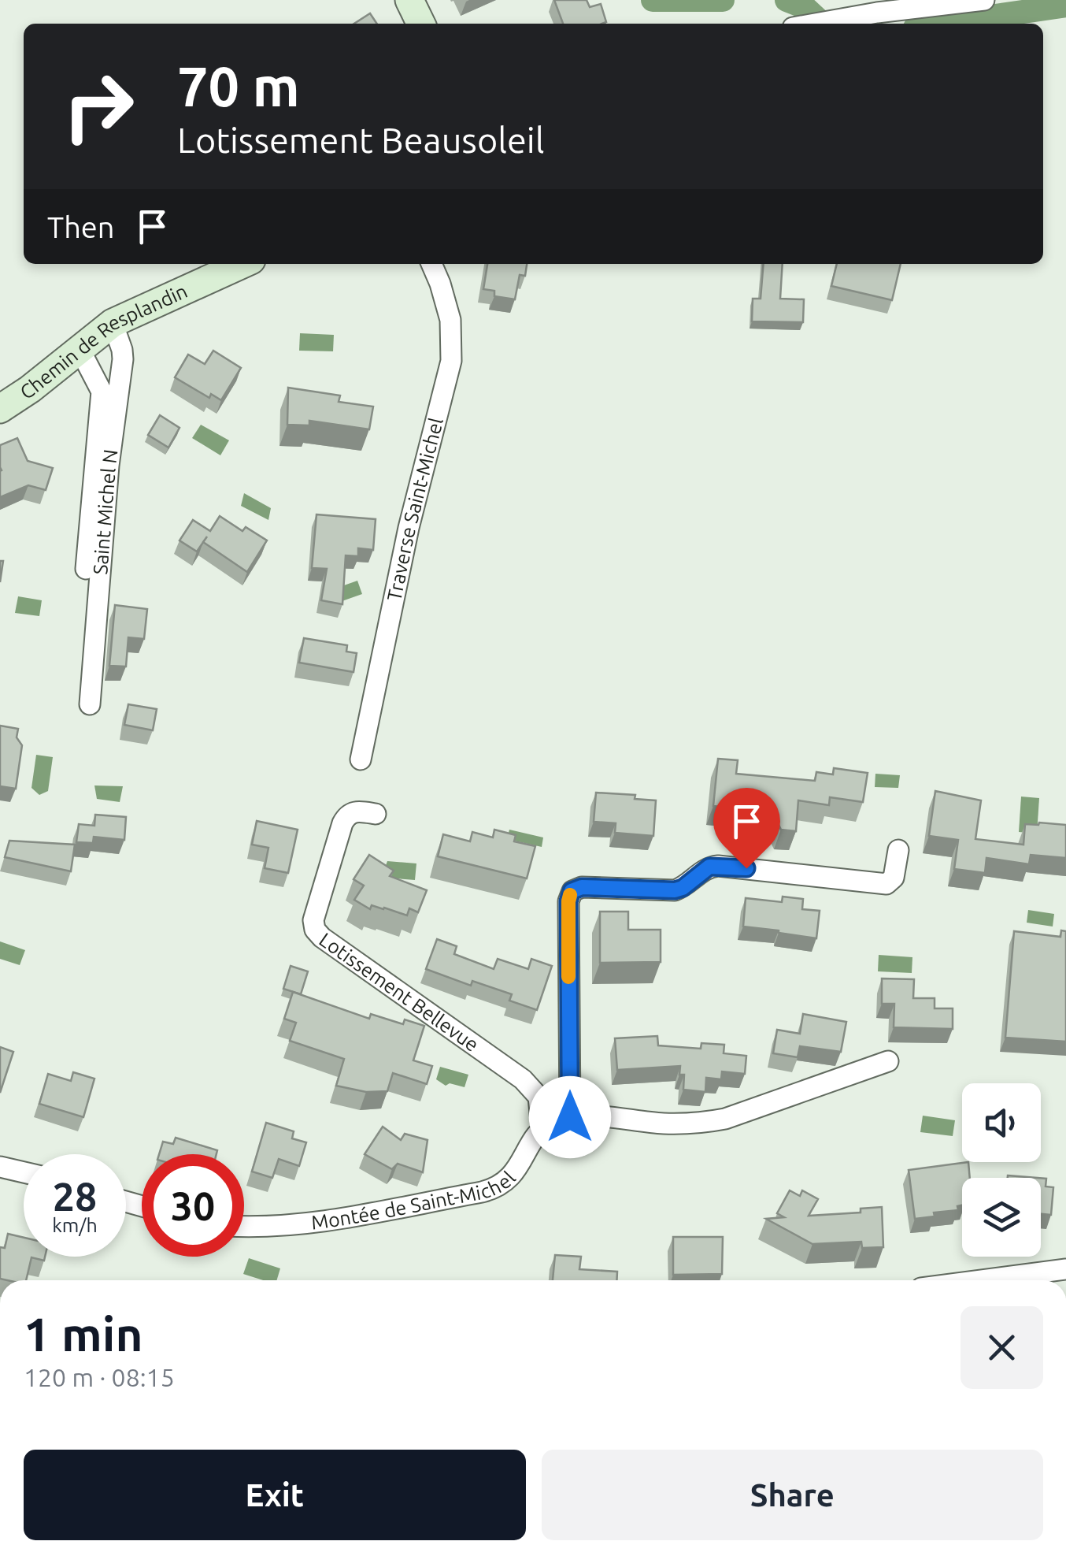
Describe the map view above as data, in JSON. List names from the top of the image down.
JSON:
{
  "streets": {
    "street": [
      "Chemin de Resplandin",
      "Traverse Saint-Michel",
      "Saint Michel N",
      "Lotissement Bellevue",
      "Montée de Saint-Michel"
    ]
  },
  "crossings": [
    ["Chemin de Resplandin", "Saint Michel N"],
    ["Lotissement Bellevue", "Montée de Saint-Michel"]
  ],
  "page": {
    "turn": ["70 m", "Lotissement Beausoleil"],
    "then": "Then",
    "speed": "28 km/h",
    "limit": "30",
    "heading": ["1 min", "120 m · 08:15"],
    "buttons": ["Exit", "Share"]
  }
}
